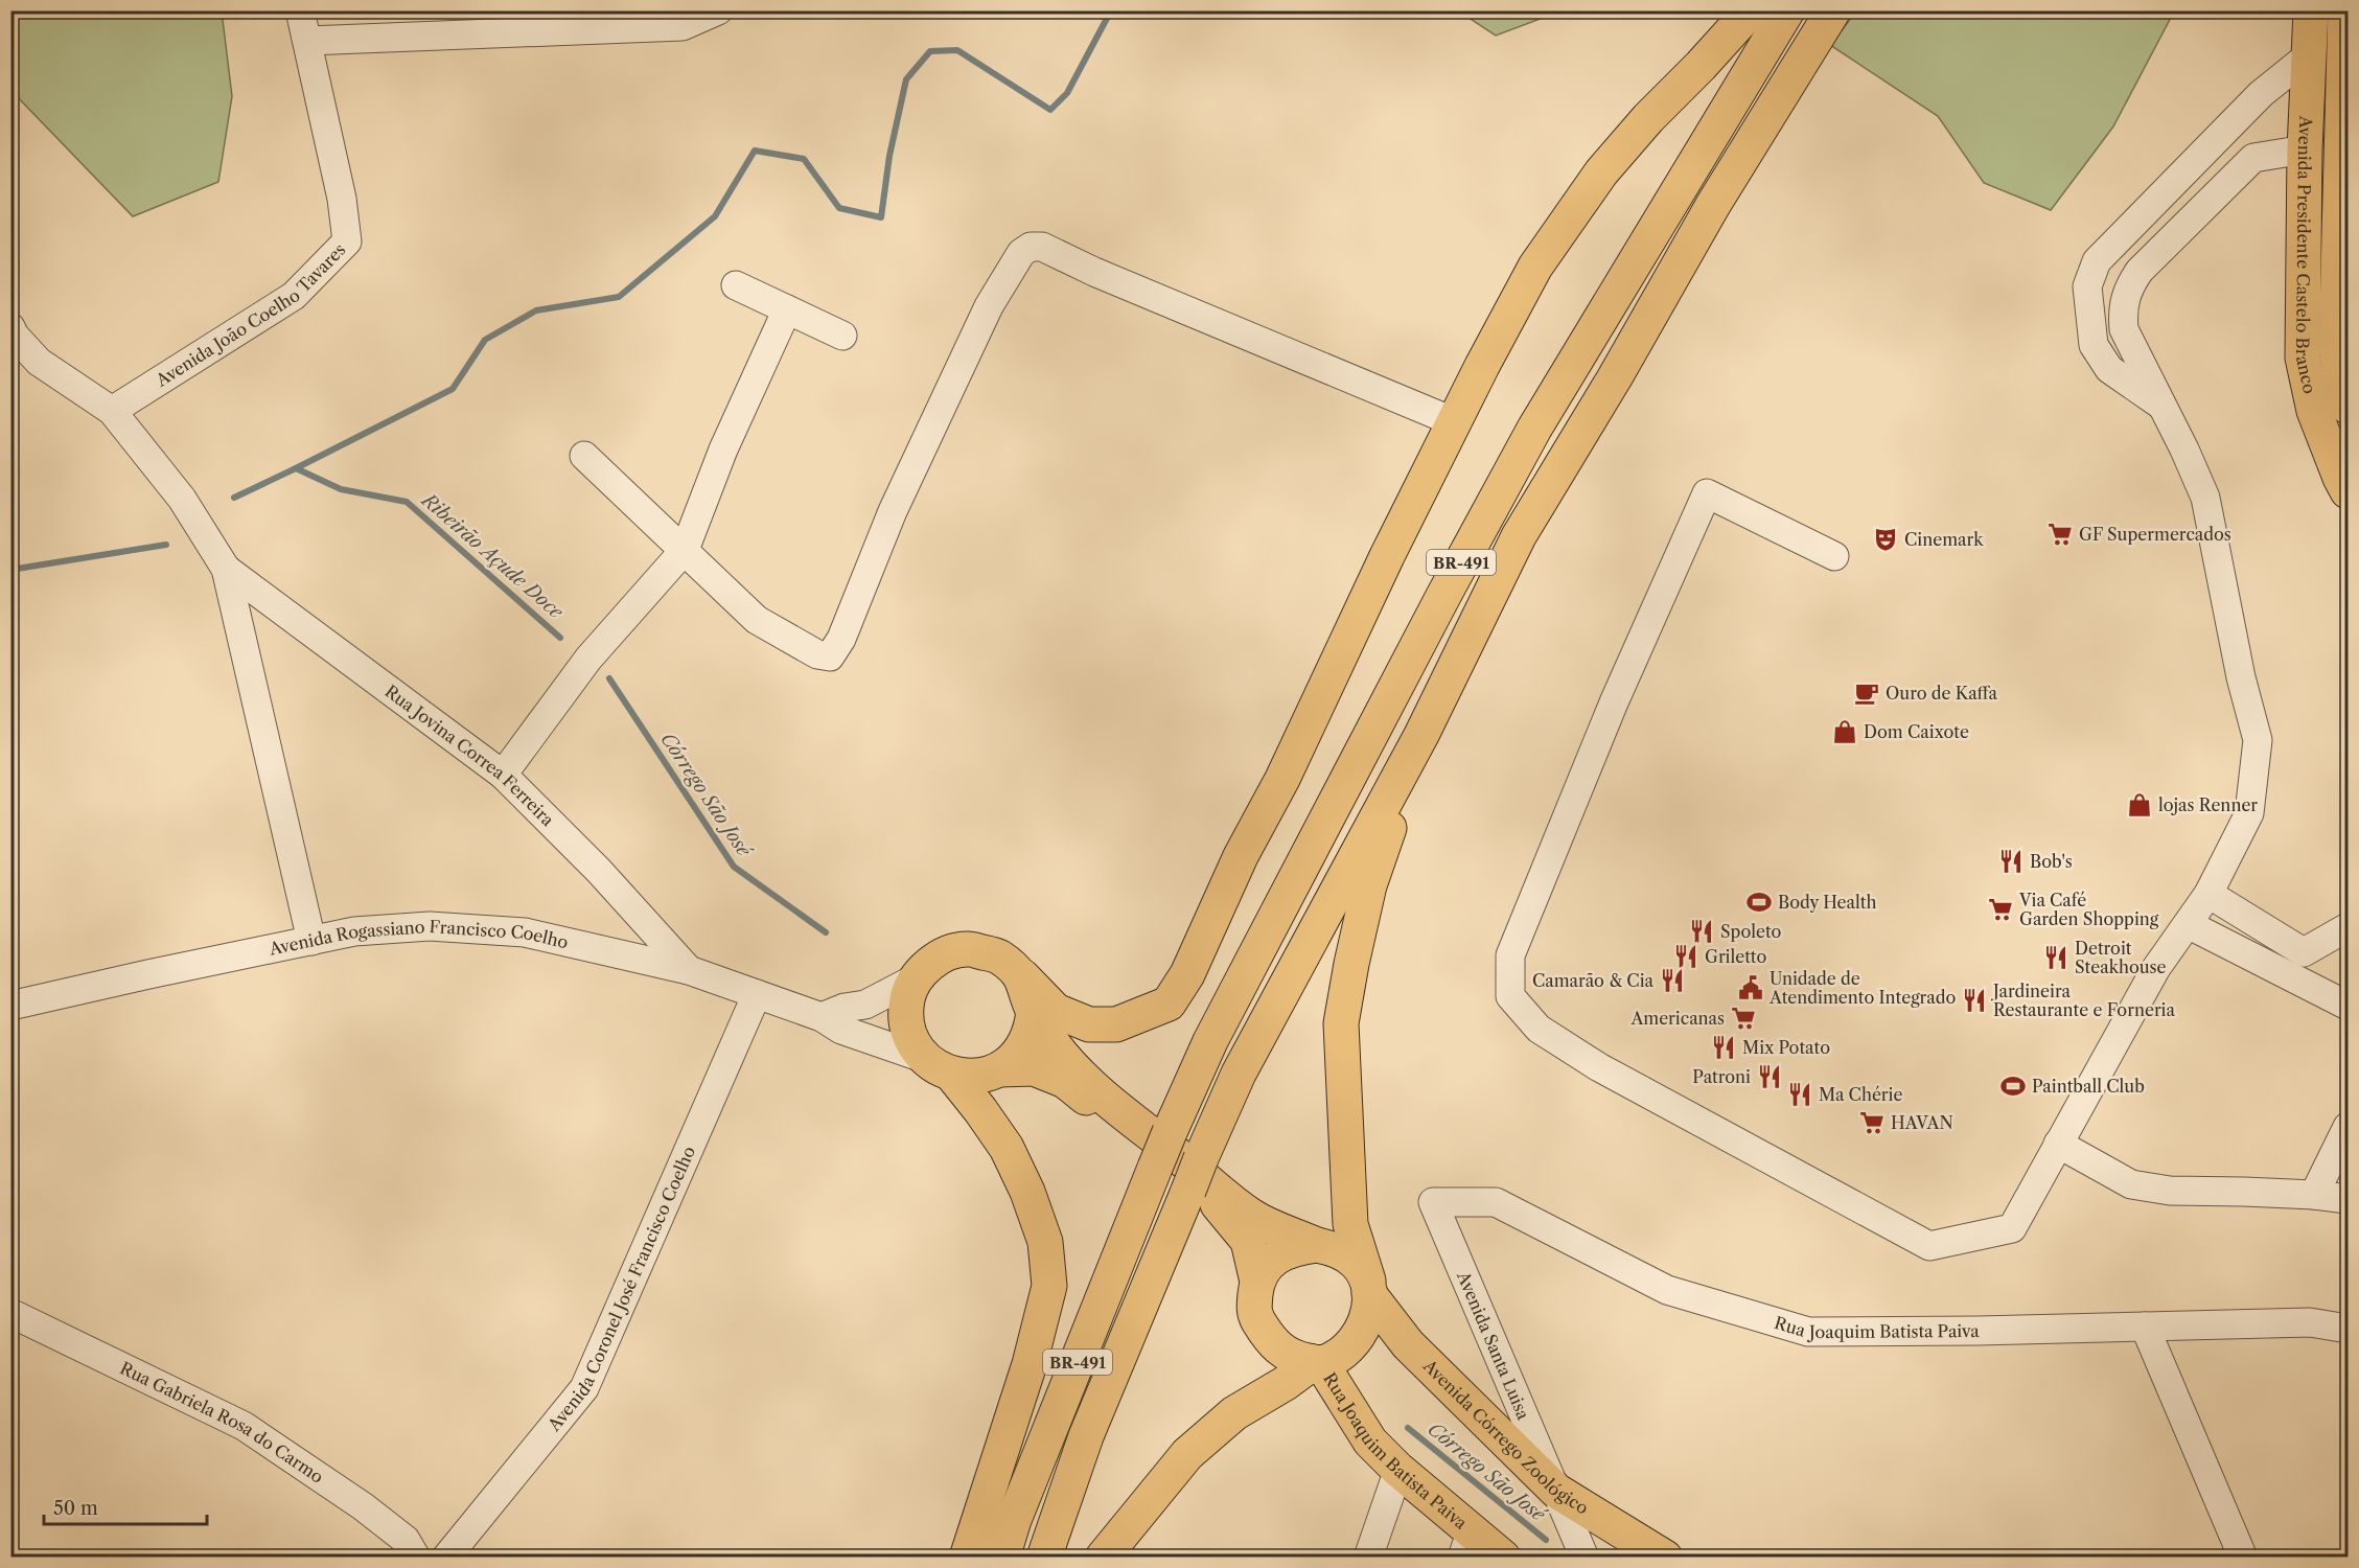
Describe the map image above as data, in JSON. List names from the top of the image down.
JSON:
{
  "streets": {
    "main road": [
      "Avenida Presidente Castelo Branco",
      "BR-491",
      "Rua Joaquim Batista Paiva",
      "Avenida Córrego Zoológico"
    ],
    "street": [
      "Avenida João Coelho Tavares",
      "Rua Jovina Correa Ferreira",
      "Avenida Rogassiano Francisco Coelho",
      "Avenida Coronel José Francisco Coelho",
      "Avenida Santa Luisa",
      "Rua Gabriela Rosa do Carmo"
    ]
  },
  "crossings": [
    ["Avenida João Coelho Tavares", "Rua Jovina Correa Ferreira"],
    ["Rua Jovina Correa Ferreira", "Avenida Rogassiano Francisco Coelho"],
    ["Avenida Rogassiano Francisco Coelho", "Avenida Coronel José Francisco Coelho"],
    ["Rua Joaquim Batista Paiva", "Avenida Santa Luisa"],
    ["Rua Joaquim Batista Paiva", "Avenida Córrego Zoológico"],
    ["Avenida Santa Luisa", "Avenida Córrego Zoológico"]
  ],
  "water": ["Ribeirão Açude Doce", "Córrego São José"],
  "places": {
    "supermarket": [
      "GF Supermercados",
      "Via Café Garden Shopping",
      "Americanas",
      "HAVAN"
    ],
    "theatre": ["Cinemark"],
    "cafe": ["Ouro de Kaffa"],
    "shop": ["Dom Caixote", "lojas Renner"],
    "restaurant": [
      "Bob's",
      "Spoleto",
      "Griletto",
      "Detroit Steakhouse",
      "Camarão & Cia",
      "Jardineira Restaurante e Forneria",
      "Mix Potato",
      "Patroni",
      "Ma Chérie"
    ],
    "sports": ["Body Health", "Paintball Club"],
    "public building": ["Unidade de Atendimento Integrado"]
  },
  "scale_bar": "50 m"
}
